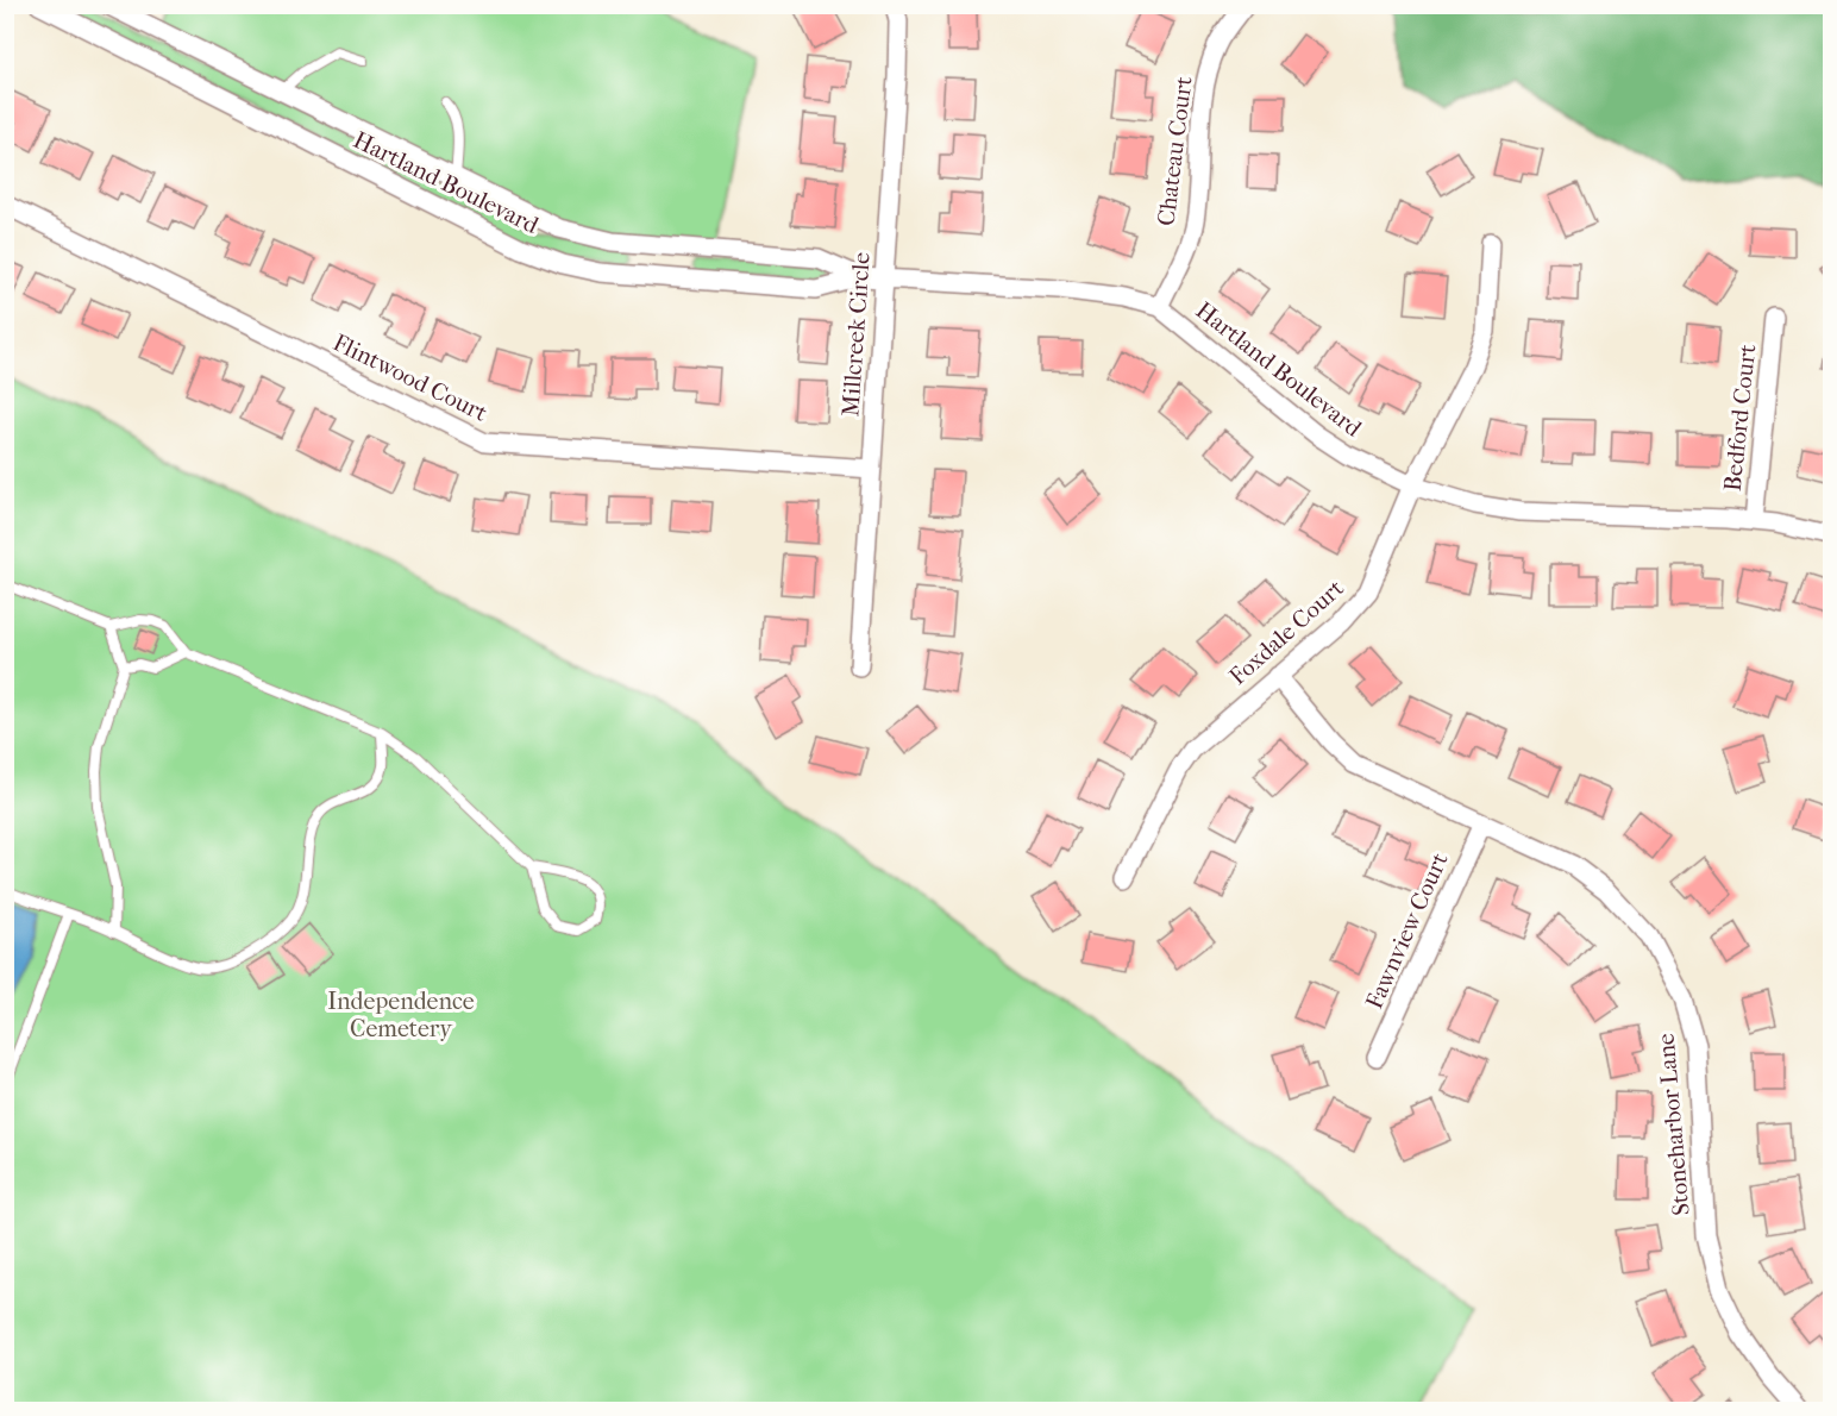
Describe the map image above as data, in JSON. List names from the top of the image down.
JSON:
{
  "streets": {
    "street": [
      "Chateau Court",
      "Hartland Boulevard",
      "Millcreek Circle",
      "Flintwood Court",
      "Bedford Court",
      "Foxdale Court",
      "Fawnview Court",
      "Stoneharbor Lane"
    ]
  },
  "crossings": [
    ["Chateau Court", "Hartland Boulevard"],
    ["Hartland Boulevard", "Millcreek Circle"],
    ["Hartland Boulevard", "Bedford Court"],
    ["Hartland Boulevard", "Foxdale Court"],
    ["Millcreek Circle", "Flintwood Court"],
    ["Foxdale Court", "Stoneharbor Lane"],
    ["Fawnview Court", "Stoneharbor Lane"]
  ],
  "parks": ["Independence Cemetery"]
}
